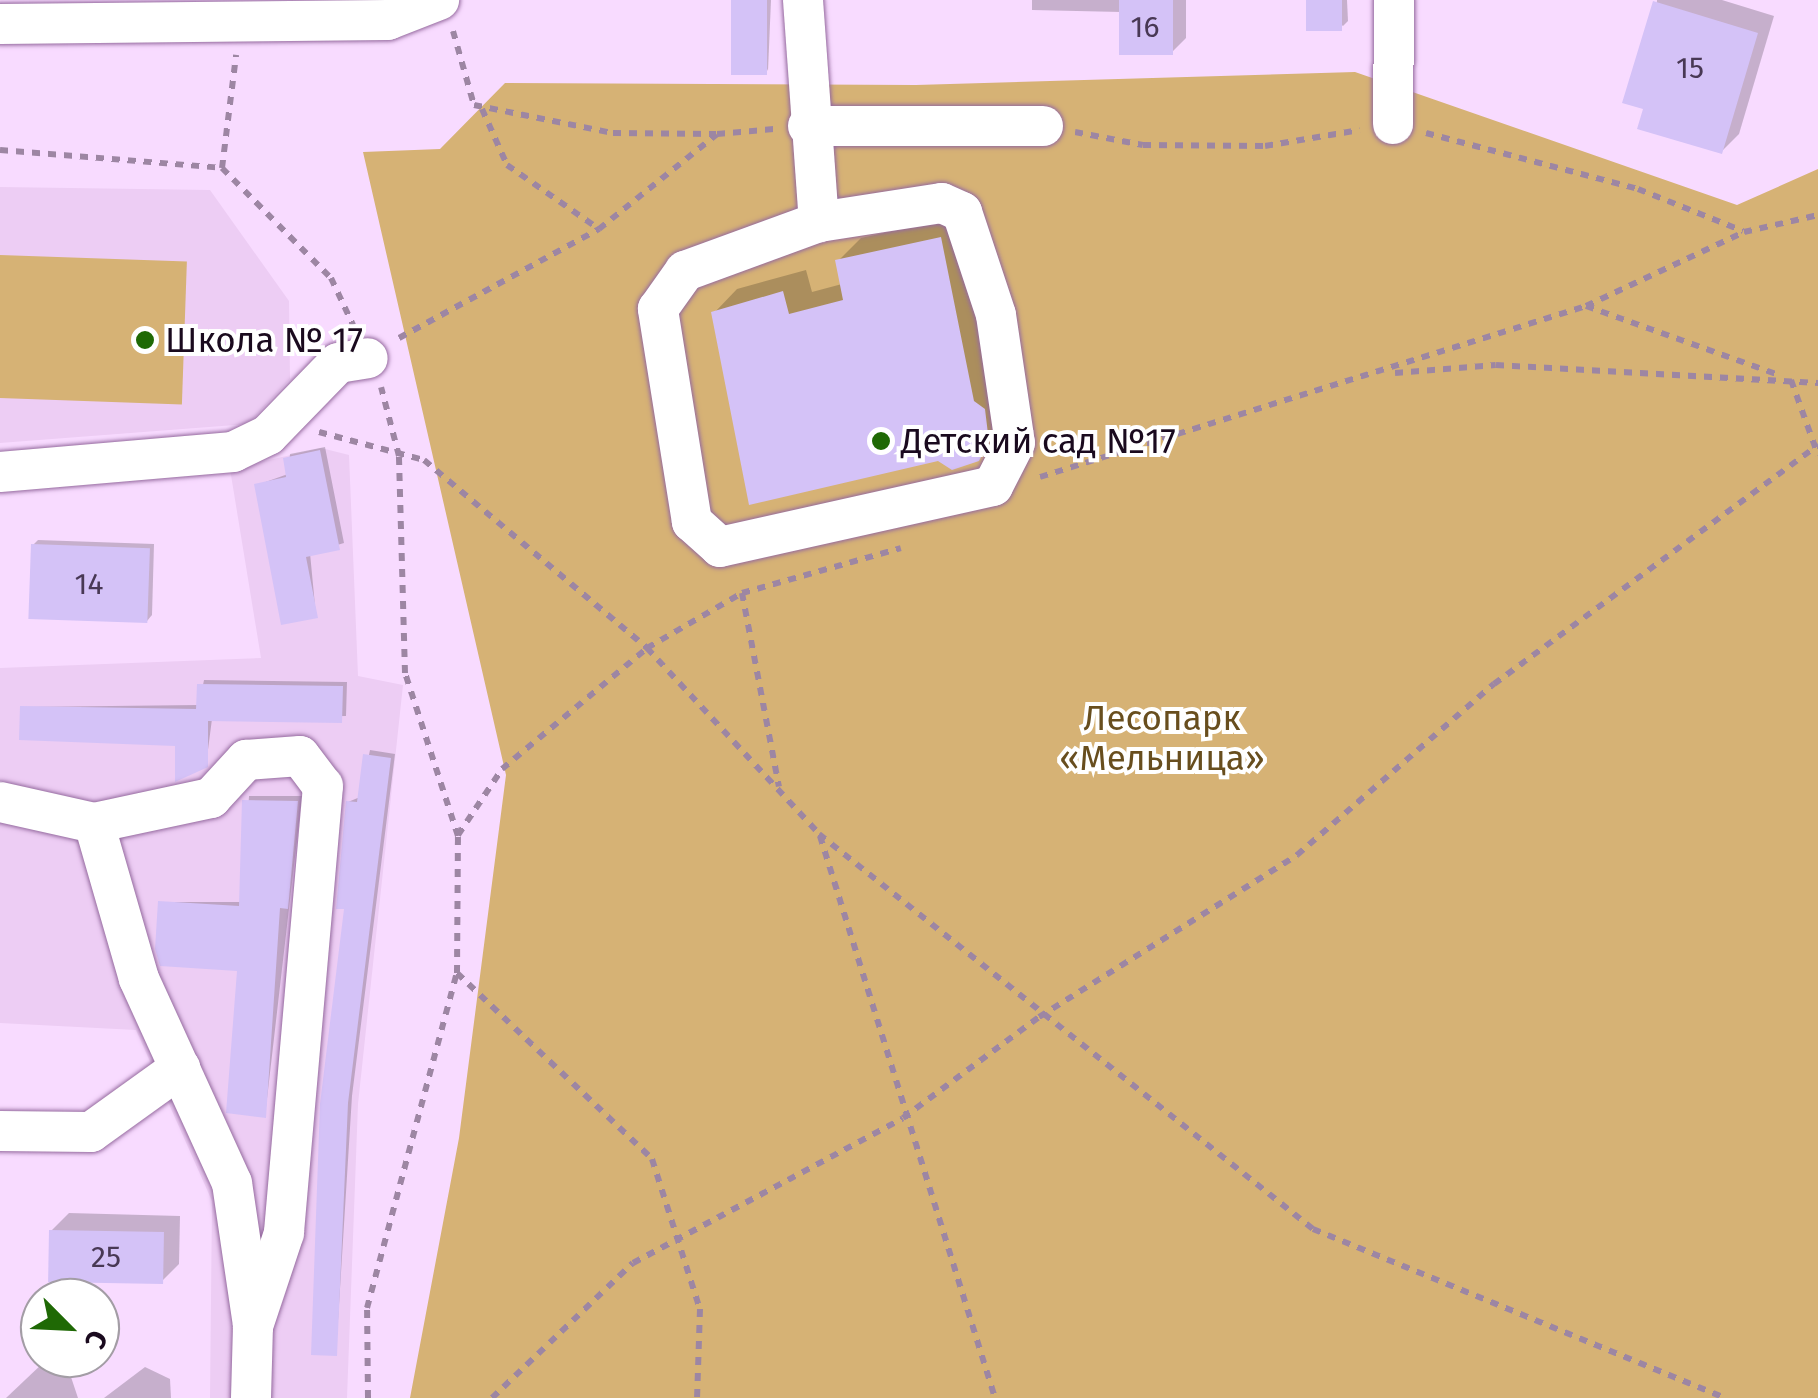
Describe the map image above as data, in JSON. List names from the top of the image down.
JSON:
{
  "parks": ["Лесопарк «Мельница»"],
  "places": ["Школа № 17", "Детский сад №17"],
  "house_numbers": [
    "16",
    "15",
    "14",
    "25"
  ],
  "north": "bottom right"
}
